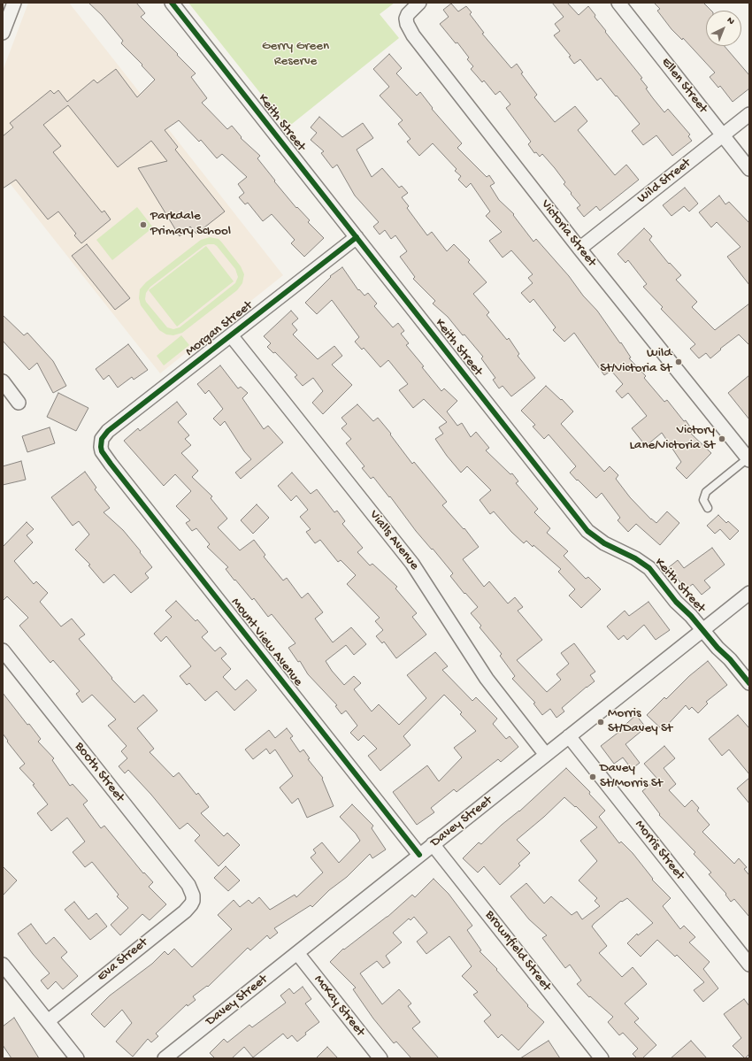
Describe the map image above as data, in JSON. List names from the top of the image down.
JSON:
{
  "streets": {
    "street": [
      "Ellen Street",
      "Keith Street",
      "Wild Street",
      "Victoria Street",
      "Morgan Street",
      "Vialls Avenue",
      "Mount View Avenue",
      "Booth Street",
      "Davey Street",
      "Morris Street",
      "Brownfield Street",
      "Eva Street",
      "McKay Street"
    ]
  },
  "crossings": [
    ["Ellen Street", "Wild Street"],
    ["Keith Street", "Morgan Street"],
    ["Keith Street", "Davey Street"],
    ["Wild Street", "Victoria Street"],
    ["Morgan Street", "Vialls Avenue"],
    ["Morgan Street", "Mount View Avenue"],
    ["Vialls Avenue", "Davey Street"],
    ["Mount View Avenue", "Davey Street"],
    ["Booth Street", "Eva Street"],
    ["Davey Street", "Morris Street"],
    ["Davey Street", "Brownfield Street"],
    ["Davey Street", "McKay Street"]
  ],
  "parks": ["Gerry Green Reserve"],
  "places": [
    "Parkdale Primary School",
    "Wild St/Victoria St",
    "Victory Lane/Victoria St",
    "Morris St/Davey St",
    "Davey St/Morris St"
  ],
  "north": "top right"
}
